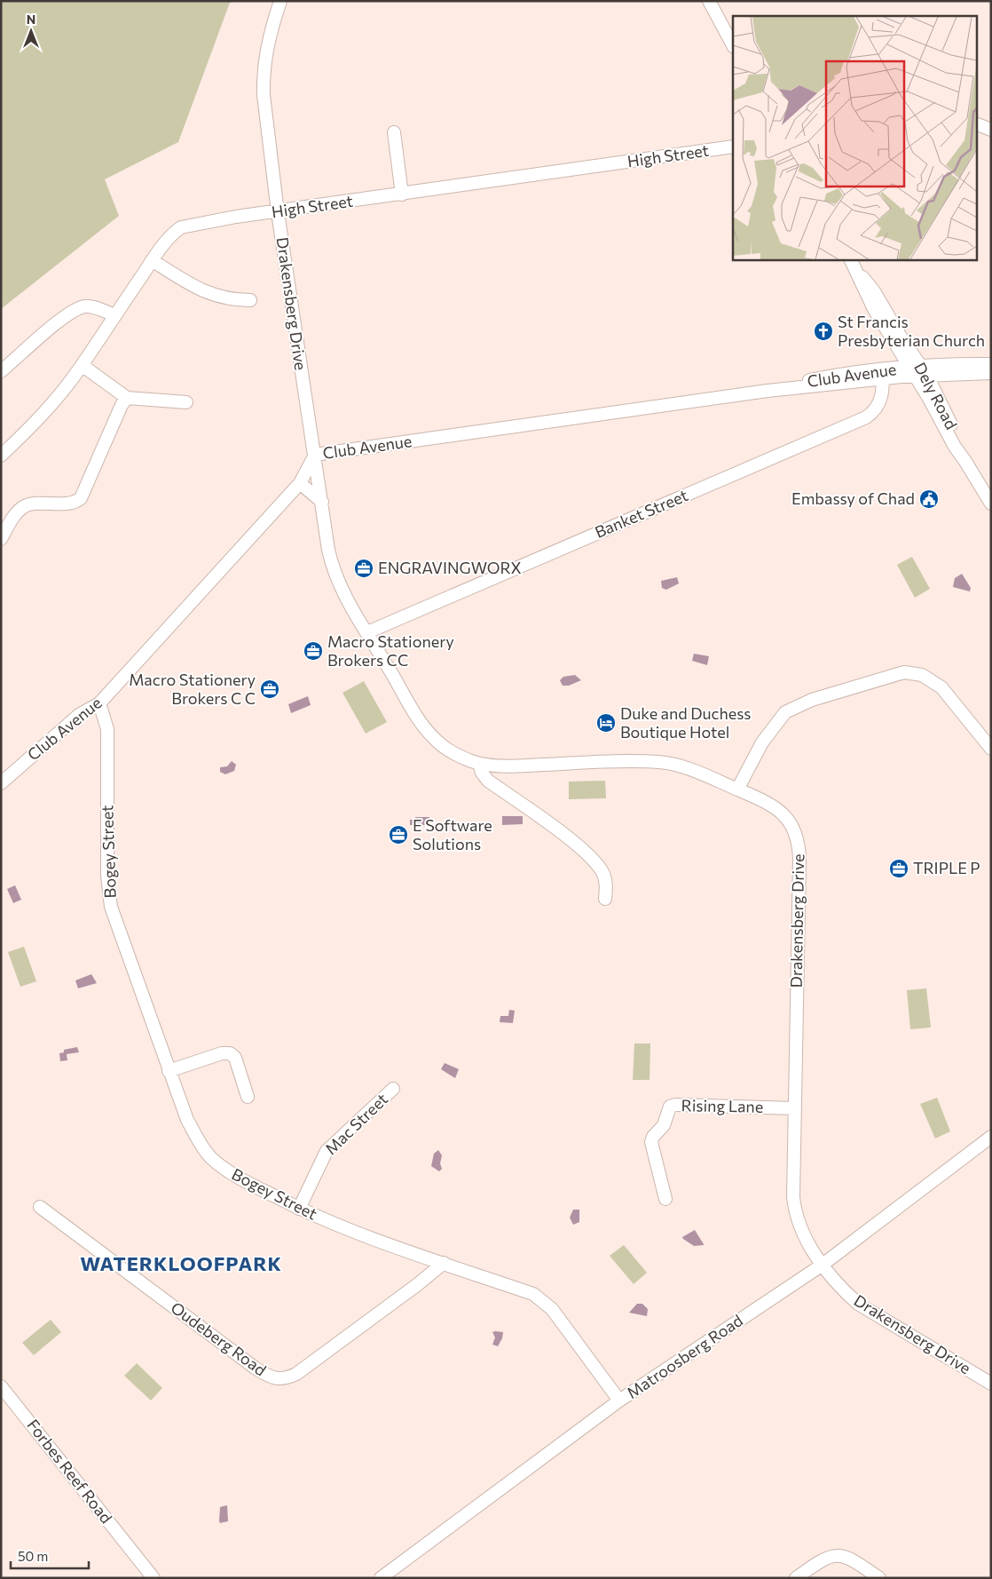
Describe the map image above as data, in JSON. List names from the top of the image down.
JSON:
{
  "streets": {
    "street": [
      "High Street",
      "Drakensberg Drive",
      "Club Avenue",
      "Dely Road",
      "Banket Street",
      "Bogey Street",
      "Rising Lane",
      "Mac Street",
      "Oudeberg Road",
      "Matroosberg Road",
      "Forbes Reef Road"
    ]
  },
  "crossings": [
    ["High Street", "Drakensberg Drive"],
    ["Drakensberg Drive", "Club Avenue"],
    ["Drakensberg Drive", "Banket Street"],
    ["Drakensberg Drive", "Rising Lane"],
    ["Drakensberg Drive", "Matroosberg Road"],
    ["Club Avenue", "Dely Road"],
    ["Club Avenue", "Banket Street"],
    ["Club Avenue", "Bogey Street"],
    ["Bogey Street", "Mac Street"],
    ["Bogey Street", "Oudeberg Road"],
    ["Bogey Street", "Matroosberg Road"]
  ],
  "districts": ["WATERKLOOFPARK"],
  "places": {
    "church": ["St Francis Presbyterian Church"],
    "public building": ["Embassy of Chad"],
    "office": [
      "ENGRAVINGWORX",
      "Macro Stationery Brokers CC",
      "Macro Stationery Brokers C C",
      "E Software Solutions",
      "TRIPLE P"
    ],
    "hotel": ["Duke and Duchess Boutique Hotel"]
  },
  "scale_bar": "50 m",
  "north": "top"
}
